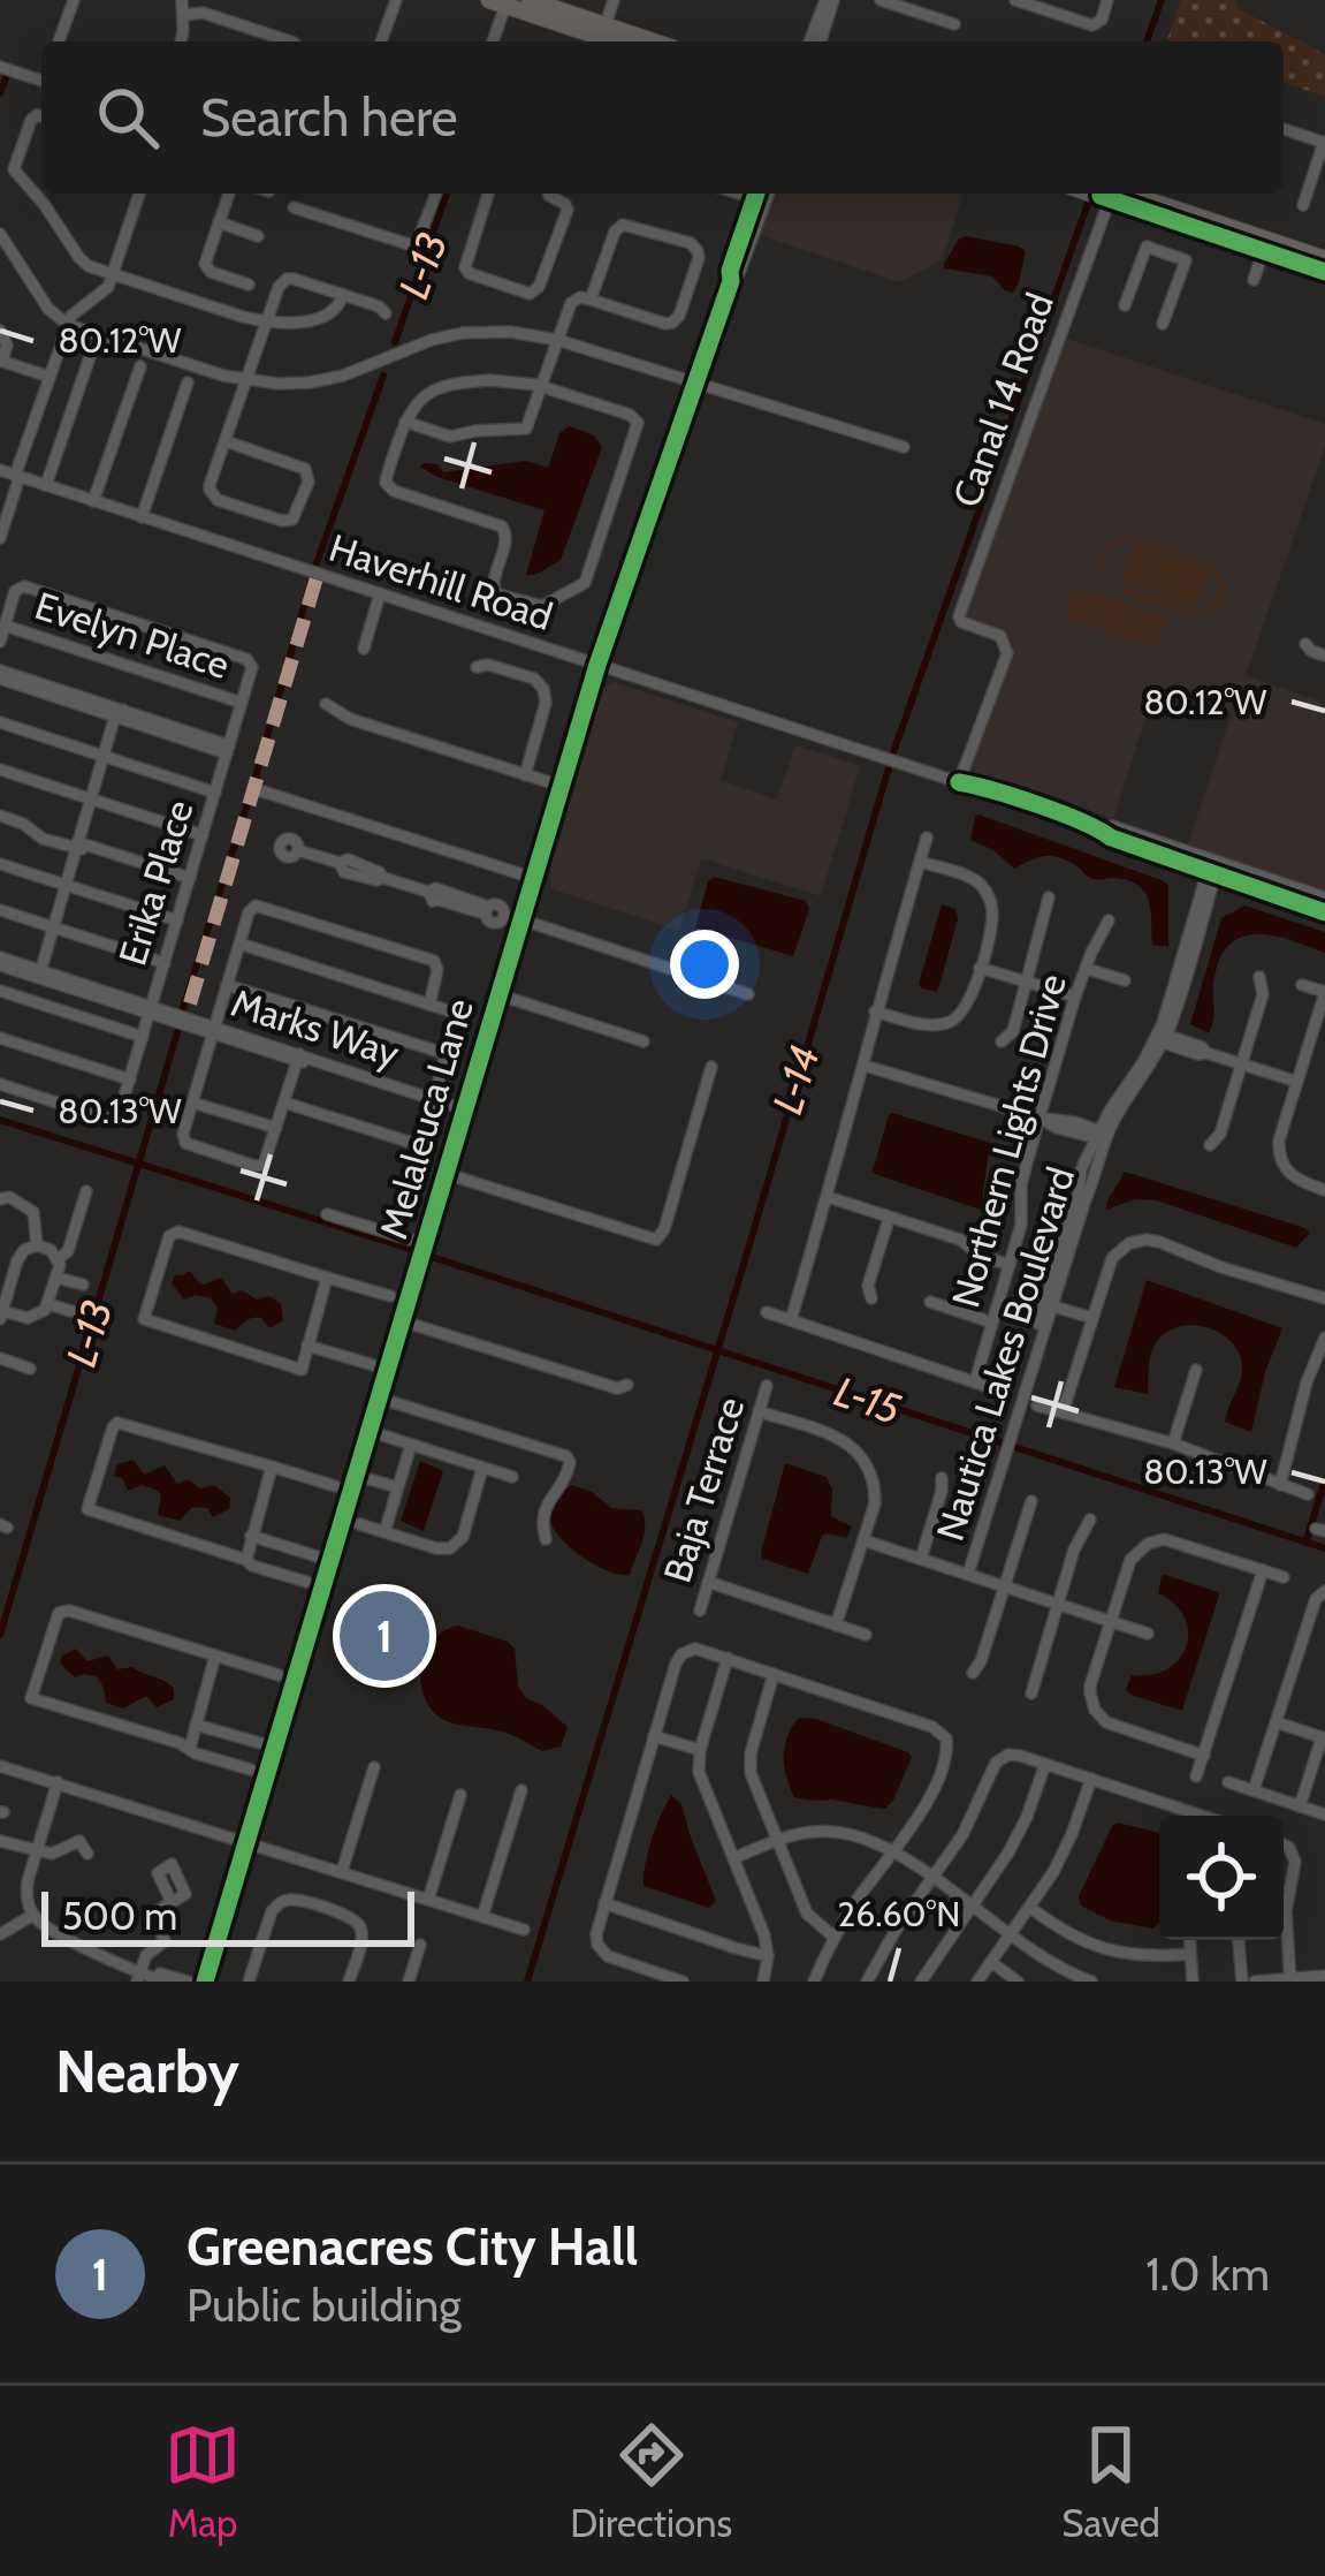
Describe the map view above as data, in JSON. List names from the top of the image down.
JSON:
{
  "streets": {
    "street": [
      "Canal 14 Road",
      "Haverhill Road",
      "Evelyn Place",
      "Erika Place",
      "Marks Way",
      "Melaleuca Lane",
      "Northern Lights Drive",
      "Nautica Lakes Boulevard",
      "Baja Terrace"
    ]
  },
  "crossings": [
    ["Canal 14 Road", "Haverhill Road"],
    ["Haverhill Road", "Melaleuca Lane"],
    ["Haverhill Road", "Nautica Lakes Boulevard"],
    ["Evelyn Place", "Erika Place"],
    ["Erika Place", "Marks Way"],
    ["Marks Way", "Melaleuca Lane"]
  ],
  "water": ["L-13", "L-14", "L-15"],
  "scale_bar": "500 m",
  "page": {
    "search": "Search here",
    "pins": "1",
    "scale": "500 m",
    "heading": "Nearby",
    "list": [
      {
        "mark": "1",
        "name": "Greenacres City Hall",
        "note": "Public building",
        "value": "1.0 km"
      }
    ],
    "nav": ["Map", "Directions", "Saved"]
  },
  "coordinates": ["80.12°W", "80.13°W", "26.60°N"]
}
